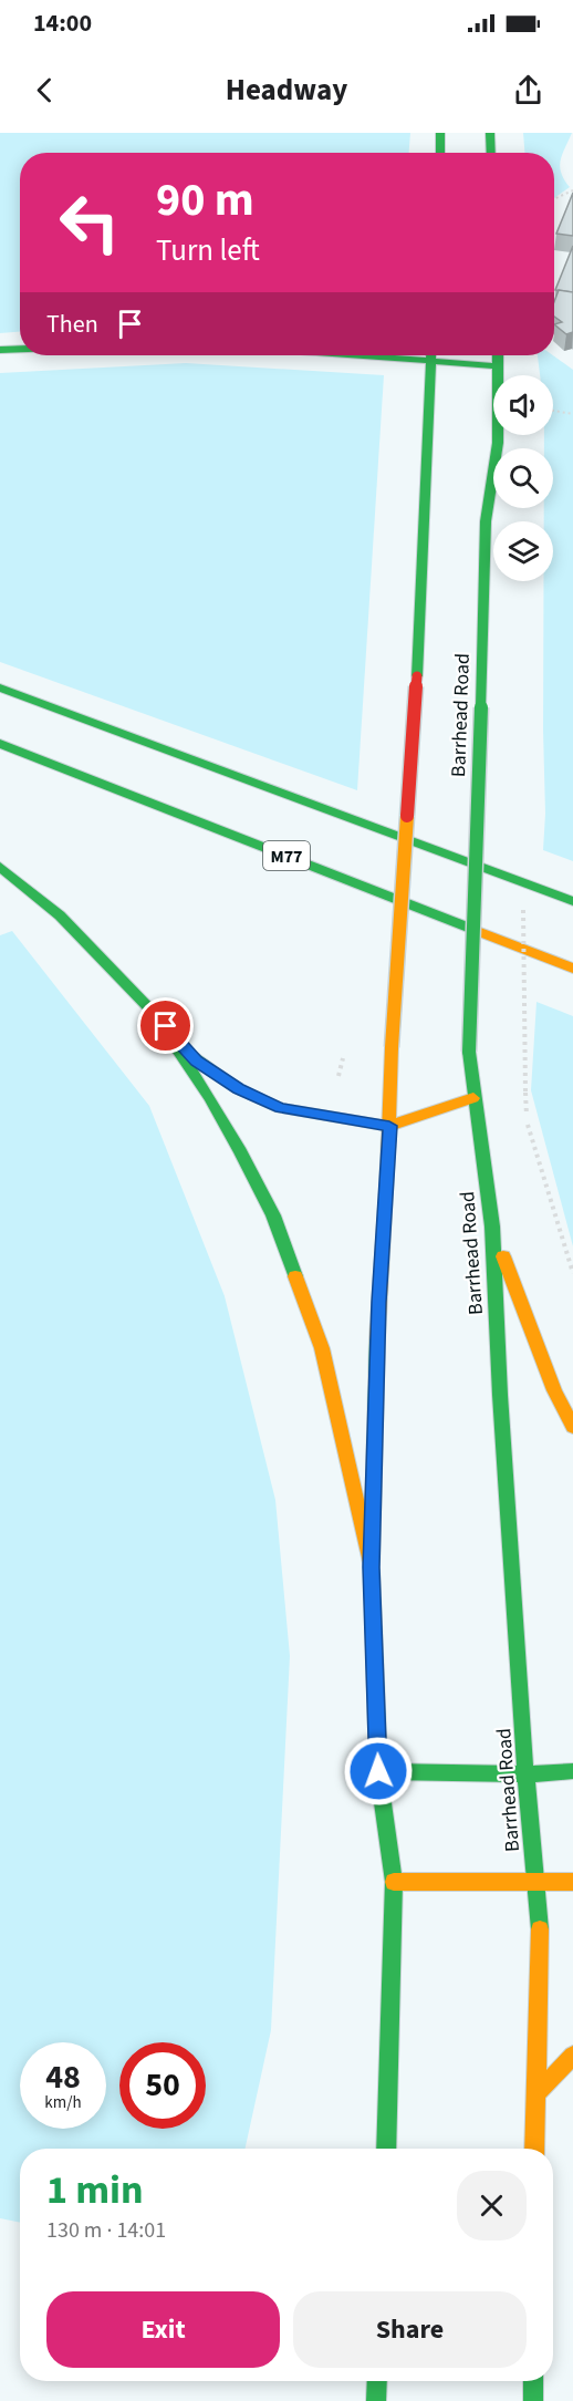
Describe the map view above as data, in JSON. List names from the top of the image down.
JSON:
{
  "streets": {
    "main road": ["Barrhead Road", "M77"]
  },
  "page": {
    "status": "14:00",
    "header": "Headway",
    "turn": ["90 m", "Turn left"],
    "then": "Then",
    "speed": "48 km/h",
    "limit": "50",
    "heading": ["1 min", "130 m · 14:01"],
    "buttons": ["Exit", "Share"]
  }
}
